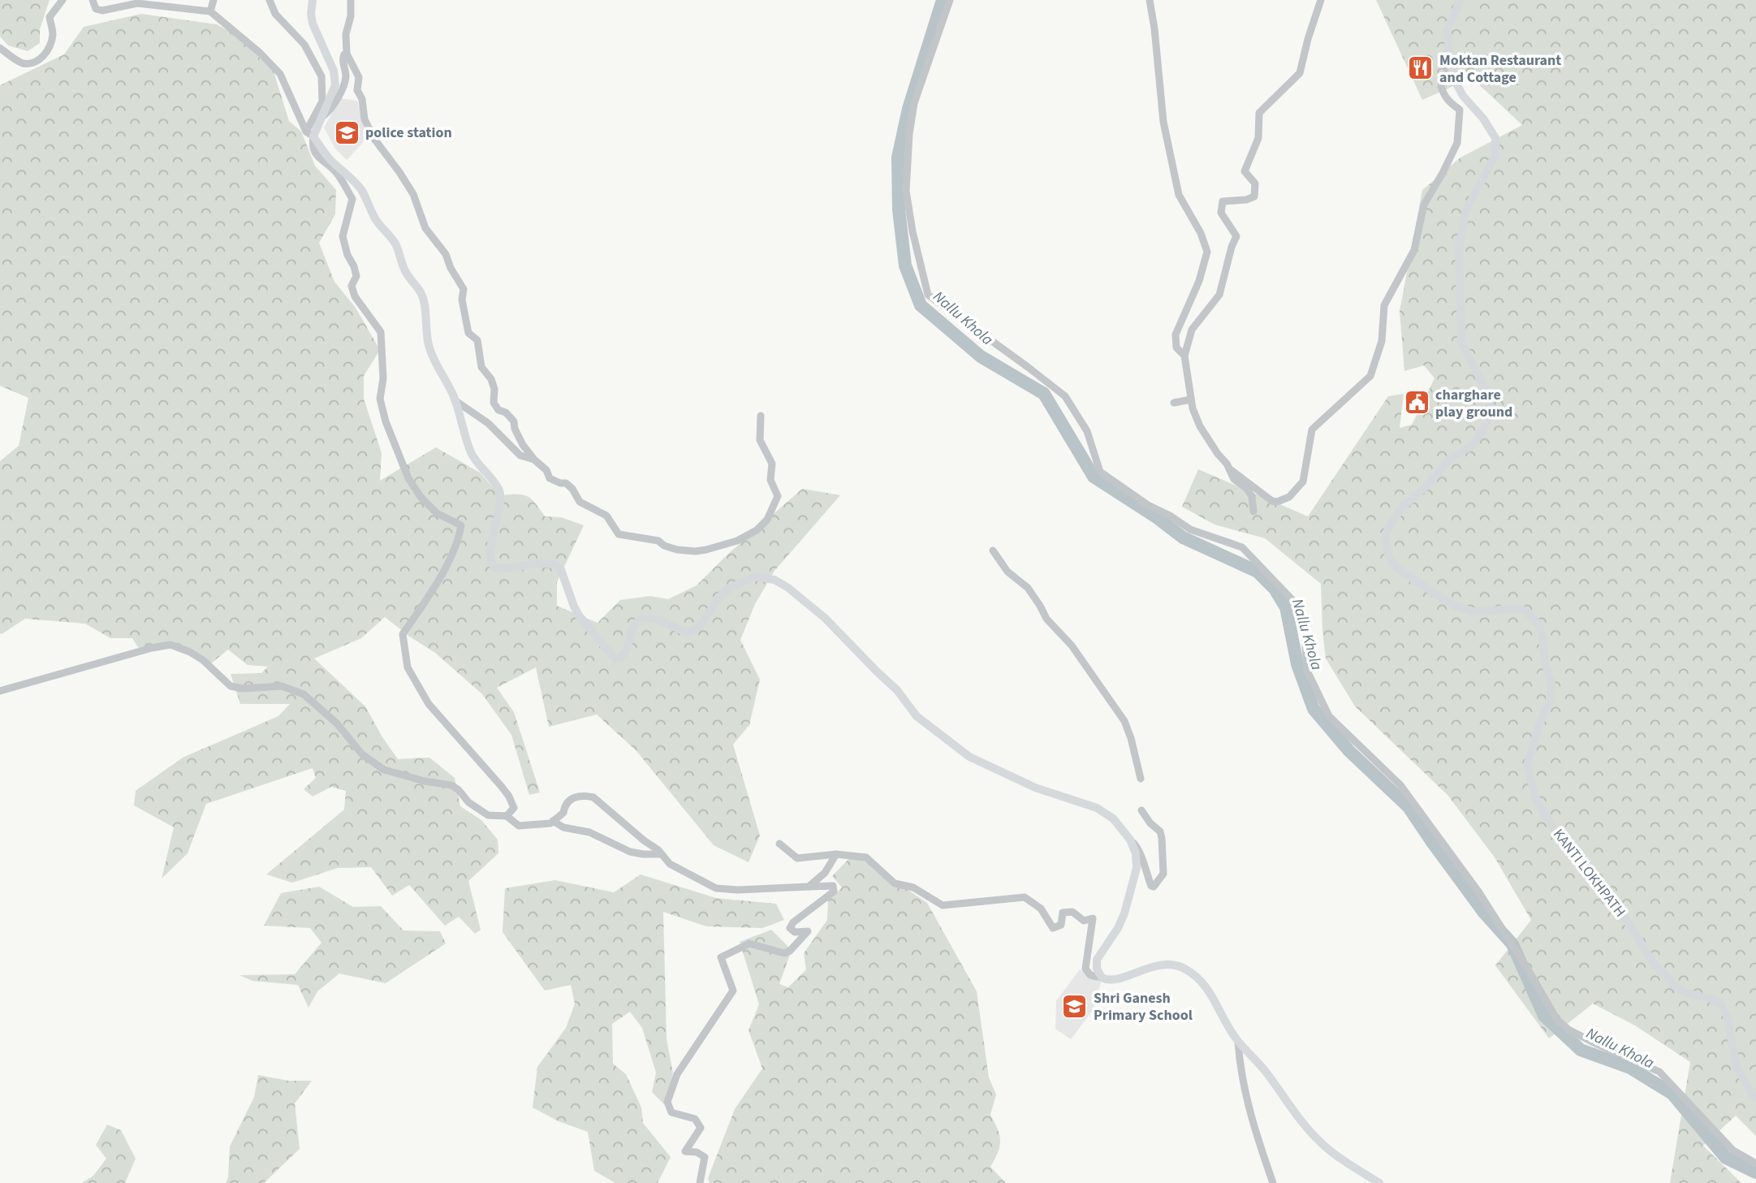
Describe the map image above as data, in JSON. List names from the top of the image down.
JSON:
{
  "streets": {
    "main road": ["KANTI LOKHPATH"]
  },
  "water": ["Nallu Khola"],
  "places": {
    "restaurant": ["Moktan Restaurant and Cottage"],
    "school or university": ["police station", "Shri Ganesh Primary School"],
    "public building": ["charghare play ground"]
  }
}
